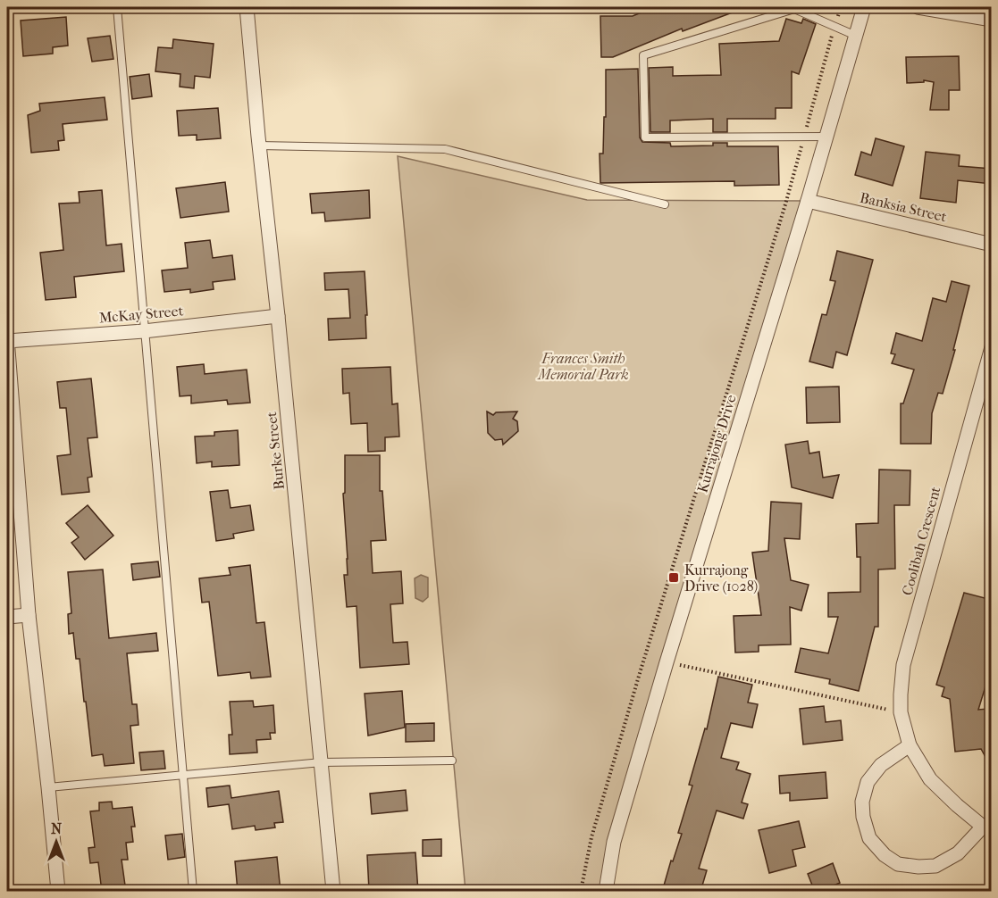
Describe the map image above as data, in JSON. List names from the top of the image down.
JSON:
{
  "streets": {
    "street": [
      "Banksia Street",
      "McKay Street",
      "Kurrajong Drive",
      "Burke Street",
      "Coolibah Crescent"
    ]
  },
  "crossings": [
    ["Banksia Street", "Kurrajong Drive"],
    ["McKay Street", "Burke Street"]
  ],
  "parks": ["Frances Smith Memorial Park"],
  "places": {
    "transit": ["Kurrajong Drive (1028)"]
  },
  "north": "top"
}
